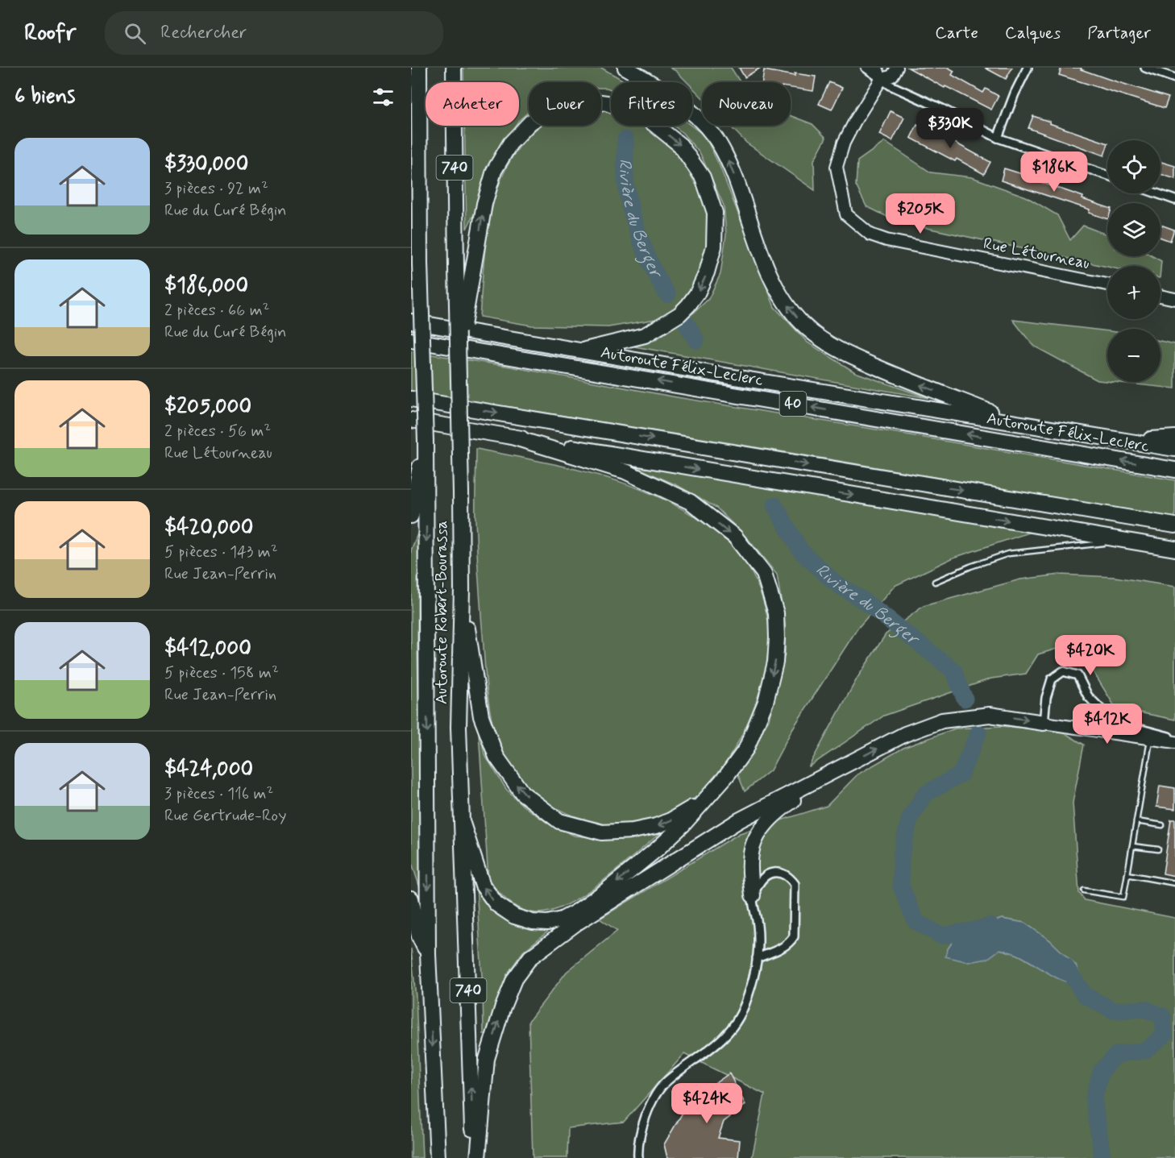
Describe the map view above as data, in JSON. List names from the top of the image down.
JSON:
{
  "streets": {
    "highway": [
      "740",
      "Autoroute Félix-Leclerc",
      "40",
      "Autoroute Robert-Bourassa"
    ],
    "street": ["Rue Létourneau"]
  },
  "crossings": [
    ["740", "Autoroute Robert-Bourassa"]
  ],
  "water": ["Rivière du Berger"],
  "page": {
    "header": "Roofr",
    "search": "Rechercher",
    "nav": ["Carte", "Calques", "Partager"],
    "heading": "6 biens",
    "chip": [
      "Acheter",
      "Louer",
      "Filtres",
      "Nouveau"
    ],
    "price": [
      "$330K",
      "$186K",
      "$205K",
      "$420K",
      "$412K",
      "$424K"
    ],
    "list": [
      {
        "name": "$330,000",
        "note": "3 pièces · 92 m² · Rue du Curé Bégin"
      },
      {
        "name": "$186,000",
        "note": "2 pièces · 66 m² · Rue du Curé Bégin"
      },
      {
        "name": "$205,000",
        "note": "2 pièces · 56 m² · Rue Létourneau"
      },
      {
        "name": "$420,000",
        "note": "5 pièces · 143 m² · Rue Jean-Perrin"
      },
      {
        "name": "$412,000",
        "note": "5 pièces · 158 m² · Rue Jean-Perrin"
      },
      {
        "name": "$424,000",
        "note": "3 pièces · 116 m² · Rue Gertrude-Roy"
      }
    ],
    "map_buttons": ["+", "−"]
  }
}
